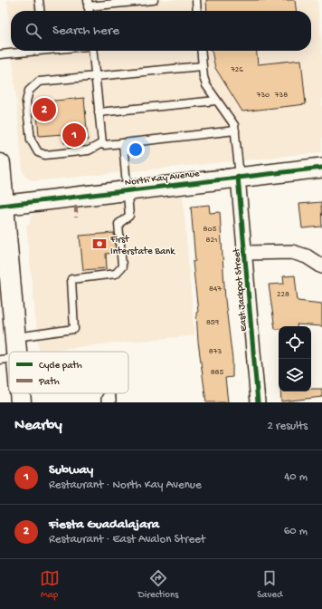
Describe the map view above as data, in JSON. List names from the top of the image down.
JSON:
{
  "streets": {
    "street": ["North Kay Avenue", "East Jackpot Street"]
  },
  "crossings": [
    ["North Kay Avenue", "East Jackpot Street"]
  ],
  "places": {
    "bank": ["First Interstate Bank"]
  },
  "house_numbers": [
    "726",
    "730",
    "738",
    "805",
    "821",
    "847",
    "228",
    "859",
    "873",
    "885"
  ],
  "legend": ["Cycle path", "Path"],
  "page": {
    "search": "Search here",
    "pins": ["2", "1"],
    "heading": ["Nearby", "2 results"],
    "list": [
      {
        "mark": "1",
        "name": "Subway",
        "note": "Restaurant · North Kay Avenue",
        "value": "40 m"
      },
      {
        "mark": "2",
        "name": "Fiesta Guadalajara",
        "note": "Restaurant · East Avalon Street",
        "value": "60 m"
      }
    ],
    "nav": ["Map", "Directions", "Saved"]
  }
}
